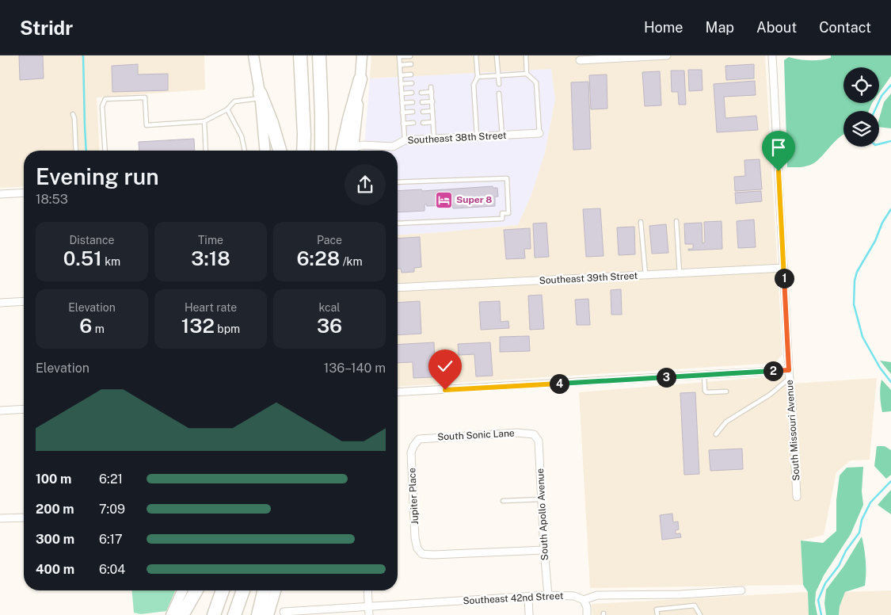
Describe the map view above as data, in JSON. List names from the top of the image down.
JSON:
{
  "streets": {
    "street": [
      "Southeast 38th Street",
      "Southeast 39th Street",
      "South Missouri Avenue",
      "South Sonic Lane",
      "Jupiter Place",
      "South Apollo Avenue",
      "Southeast 42nd Street"
    ]
  },
  "crossings": [
    ["Southeast 39th Street", "South Missouri Avenue"],
    ["South Sonic Lane", "Jupiter Place"],
    ["South Sonic Lane", "South Apollo Avenue"],
    ["Jupiter Place", "South Apollo Avenue"],
    ["South Apollo Avenue", "Southeast 42nd Street"]
  ],
  "places": {
    "hotel": ["Super 8"]
  },
  "page": {
    "header": "Stridr",
    "nav": [
      "Home",
      "Map",
      "About",
      "Contact"
    ],
    "heading": ["Evening run", "18:53"],
    "stats": [
      ["Distance", "0.51 km"],
      ["Time", "3:18"],
      ["Pace", "6:28 /km"],
      ["Elevation", "6 m"],
      ["Heart rate", "132 bpm"],
      ["kcal", "36"]
    ],
    "pins": [
      "1",
      "2",
      "3",
      "4"
    ],
    "chart": ["Elevation", "136–140 m"],
    "list": [
      {
        "name": "100 m",
        "note": "6:21"
      },
      {
        "name": "200 m",
        "note": "7:09"
      },
      {
        "name": "300 m",
        "note": "6:17"
      },
      {
        "name": "400 m",
        "note": "6:04"
      }
    ]
  }
}
